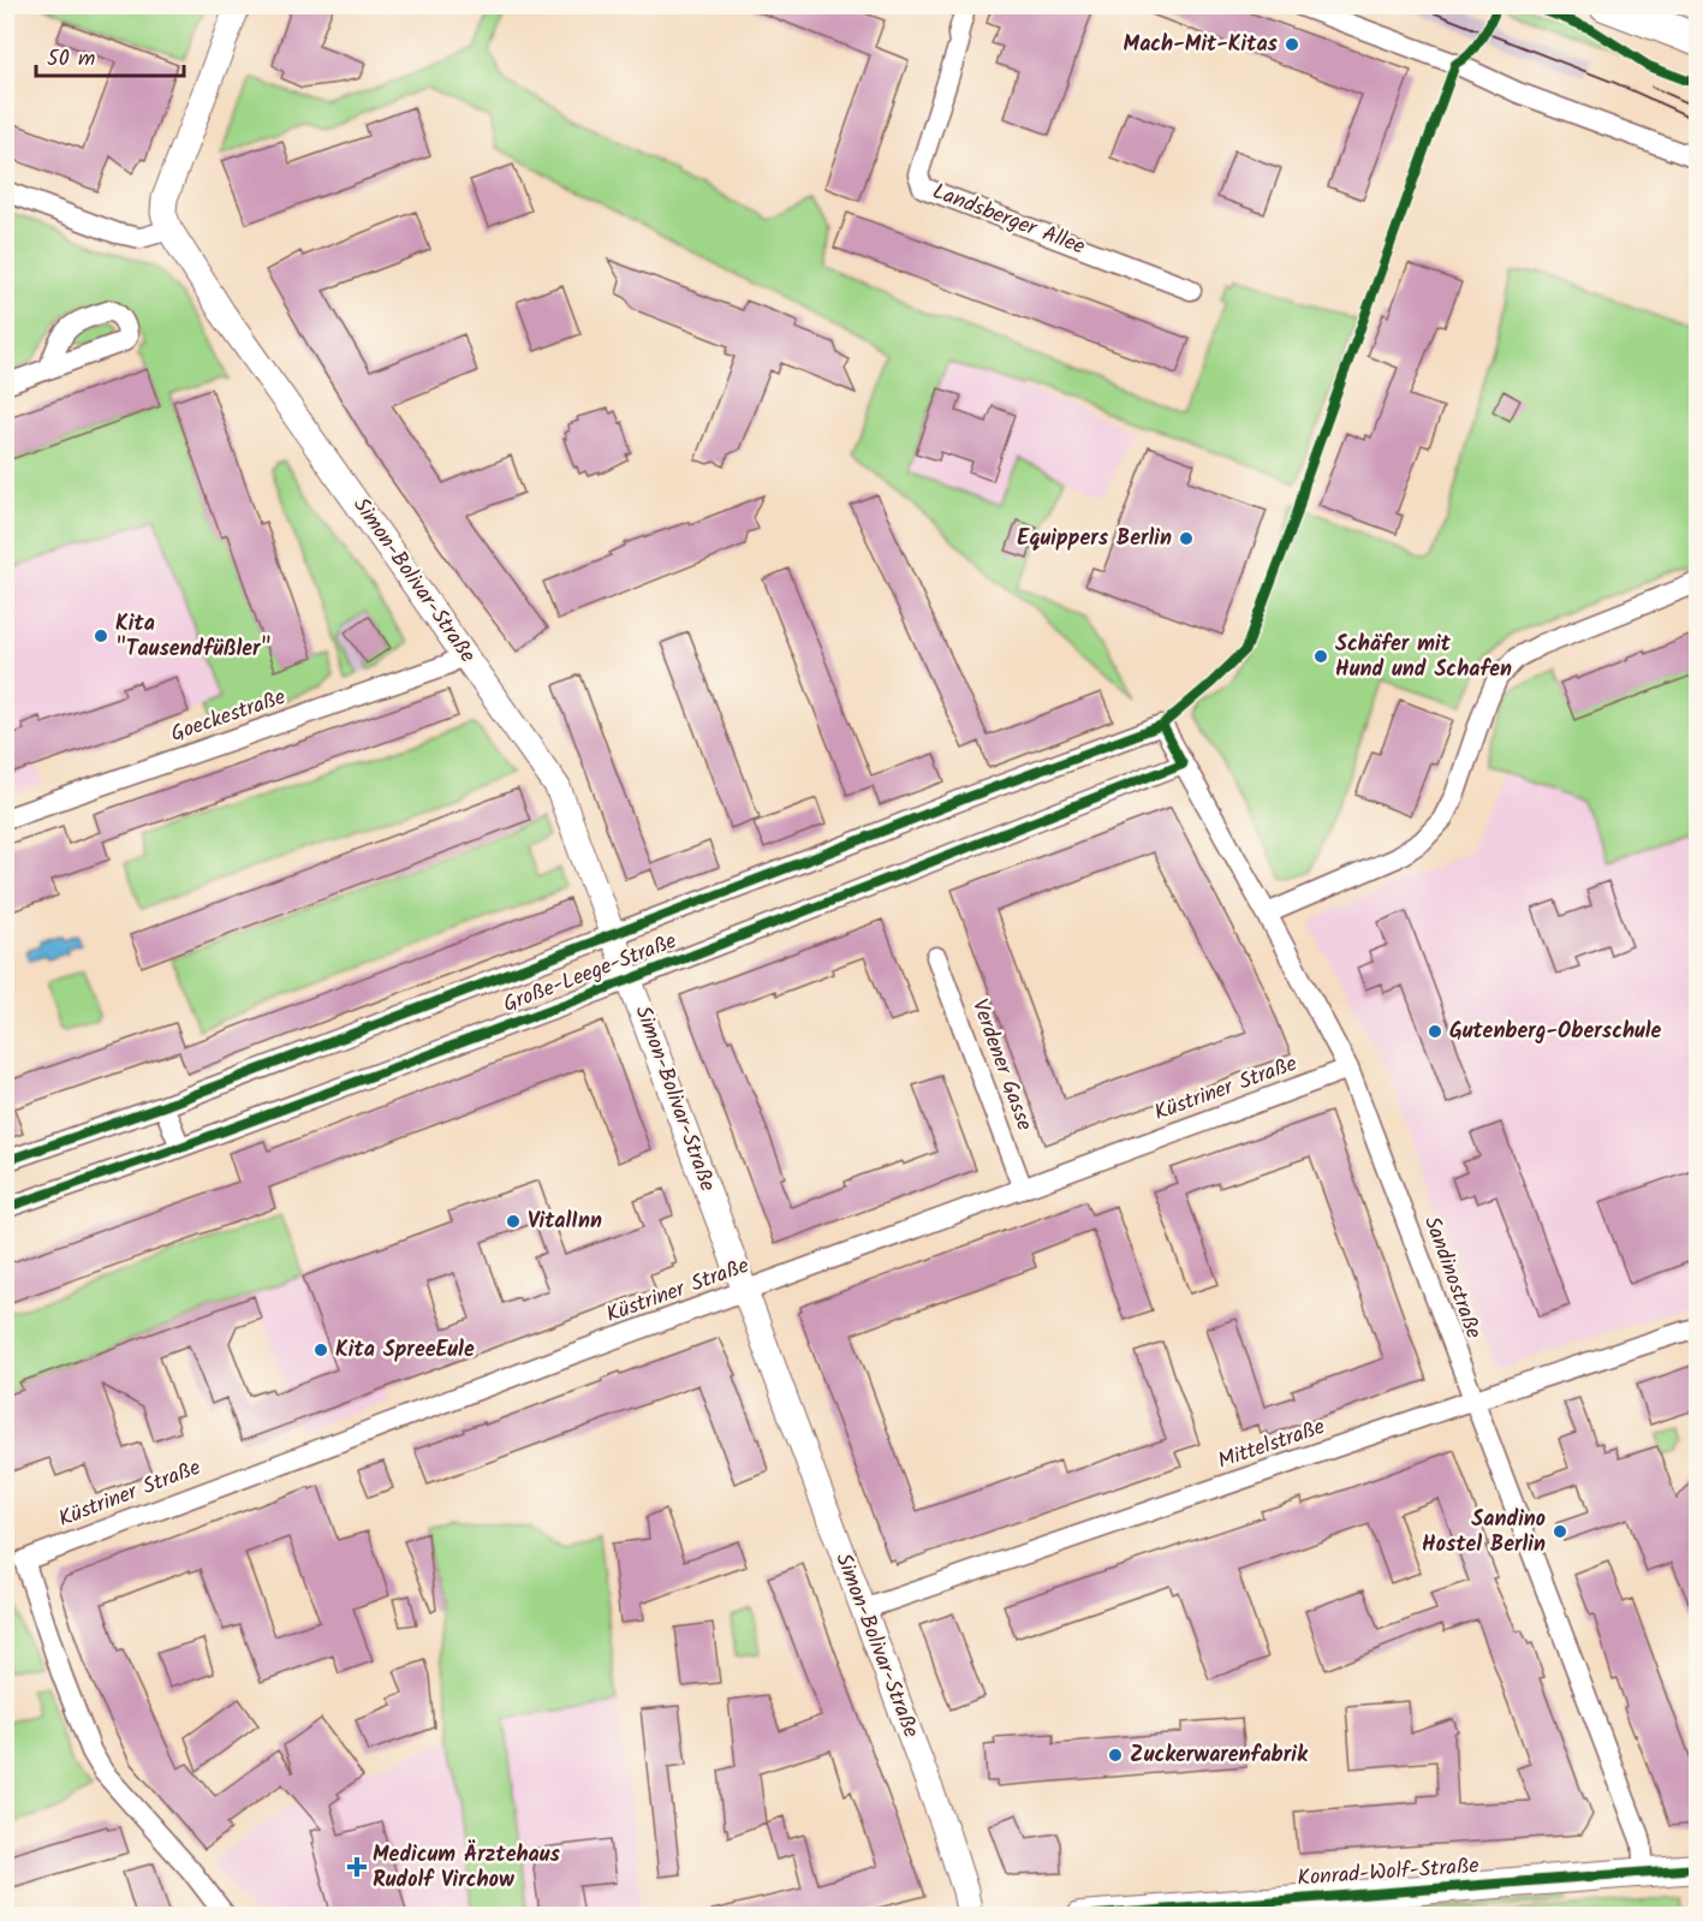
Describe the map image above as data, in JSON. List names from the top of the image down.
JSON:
{
  "streets": {
    "main road": ["Konrad-Wolf-Straße"],
    "street": [
      "Landsberger Allee",
      "Simon-Bolivar-Straße",
      "Goeckestraße",
      "Große-Leege-Straße",
      "Verdener Gasse",
      "Küstriner Straße",
      "Sandinostraße",
      "Mittelstraße"
    ]
  },
  "crossings": [
    ["Simon-Bolivar-Straße", "Goeckestraße"],
    ["Simon-Bolivar-Straße", "Große-Leege-Straße"],
    ["Simon-Bolivar-Straße", "Küstriner Straße"],
    ["Simon-Bolivar-Straße", "Mittelstraße"],
    ["Große-Leege-Straße", "Sandinostraße"],
    ["Verdener Gasse", "Küstriner Straße"],
    ["Küstriner Straße", "Sandinostraße"],
    ["Sandinostraße", "Mittelstraße"],
    ["Sandinostraße", "Konrad-Wolf-Straße"]
  ],
  "places": {
    "other": [
      "Mach-Mit-Kitas",
      "Equippers Berlin",
      "Kita \"Tausendfüßler\"",
      "Schäfer mit Hund und Schafen",
      "Gutenberg-Oberschule",
      "VitalInn",
      "Kita SpreeEule",
      "Sandino Hostel Berlin",
      "Zuckerwarenfabrik"
    ],
    "health": ["Medicum Ärztehaus Rudolf Virchow"]
  },
  "scale_bar": "50 m"
}
